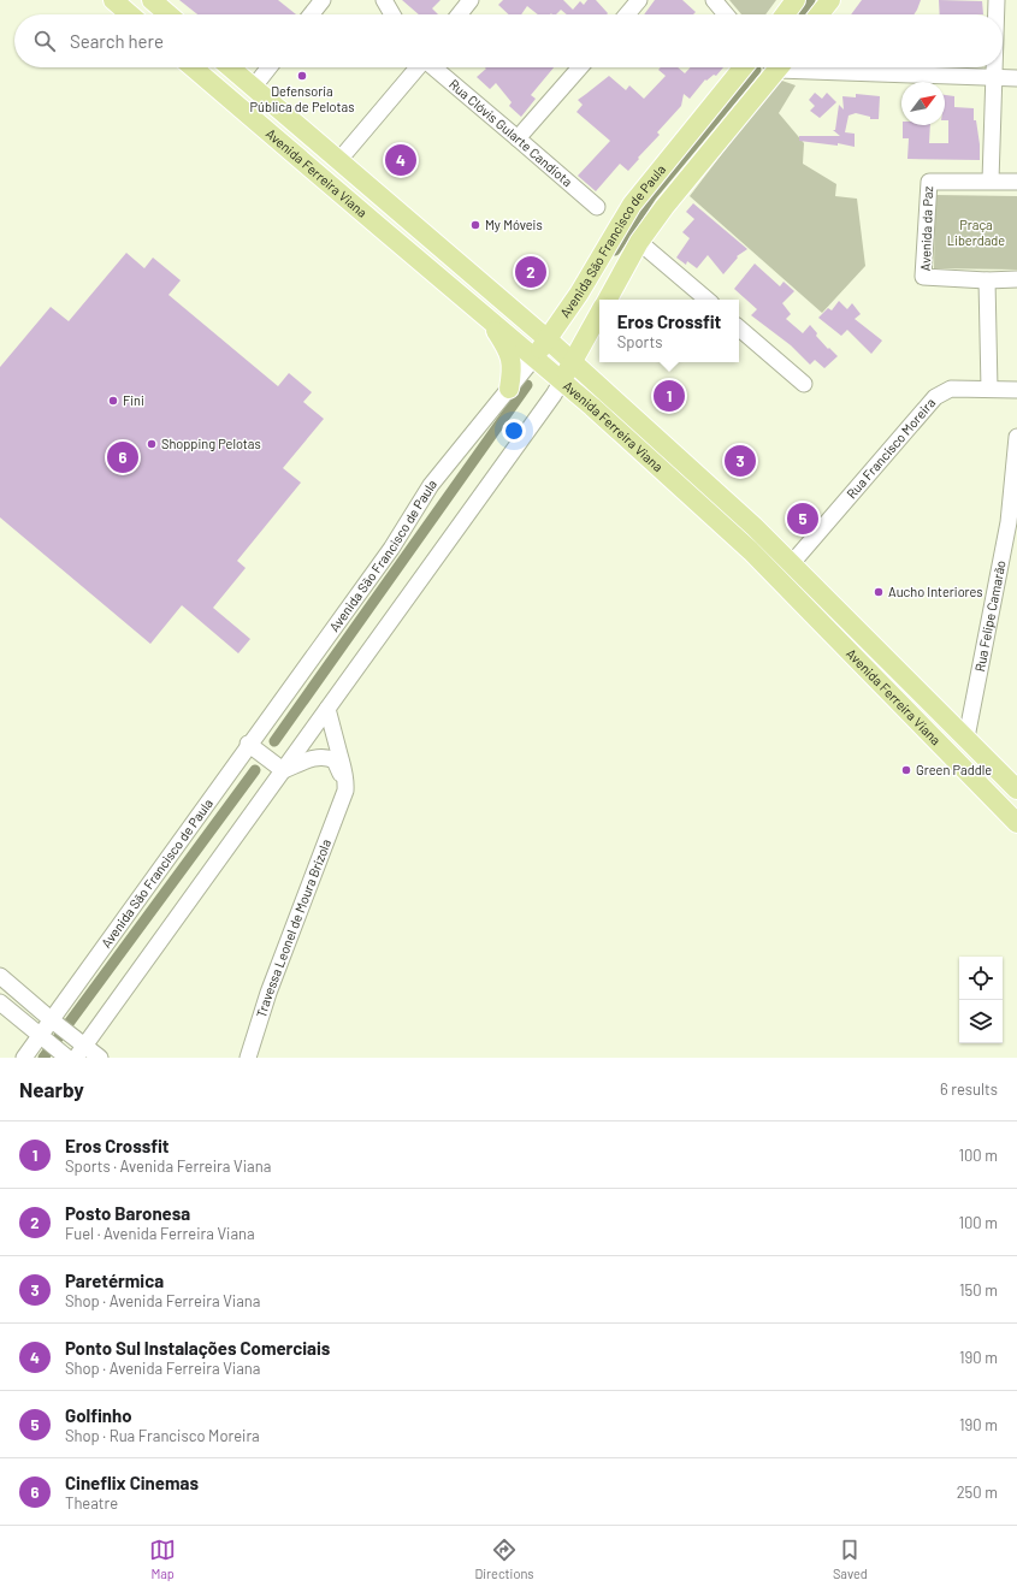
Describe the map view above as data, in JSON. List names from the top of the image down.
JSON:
{
  "streets": {
    "main road": ["Avenida Ferreira Viana", "Avenida São Francisco de Paula"],
    "street": [
      "Rua Clóvis Gularte Candiota",
      "Avenida da Paz",
      "Rua Francisco Moreira",
      "Rua Felipe Camarão",
      "Travessa Leonel de Moura Brizola"
    ]
  },
  "crossings": [
    ["Avenida Ferreira Viana", "Avenida São Francisco de Paula"],
    ["Avenida Ferreira Viana", "Rua Francisco Moreira"],
    ["Avenida Ferreira Viana", "Rua Felipe Camarão"],
    ["Avenida São Francisco de Paula", "Travessa Leonel de Moura Brizola"]
  ],
  "parks": ["Praça Liberdade"],
  "places": [
    "Defensoria Pública de Pelotas",
    "My Móveis",
    "Fini",
    "Shopping Pelotas",
    "Aucho Interiores",
    "Green Paddle"
  ],
  "north": "top right",
  "page": {
    "search": "Search here",
    "pins": [
      "4",
      "2",
      "1",
      "6",
      "3",
      "5"
    ],
    "popup": ["Eros Crossfit", "Sports"],
    "heading": ["Nearby", "6 results"],
    "list": [
      {
        "mark": "1",
        "name": "Eros Crossfit",
        "note": "Sports · Avenida Ferreira Viana",
        "value": "100 m"
      },
      {
        "mark": "2",
        "name": "Posto Baronesa",
        "note": "Fuel · Avenida Ferreira Viana",
        "value": "100 m"
      },
      {
        "mark": "3",
        "name": "Paretérmica",
        "note": "Shop · Avenida Ferreira Viana",
        "value": "150 m"
      },
      {
        "mark": "4",
        "name": "Ponto Sul Instalações Comerciais",
        "note": "Shop · Avenida Ferreira Viana",
        "value": "190 m"
      },
      {
        "mark": "5",
        "name": "Golfinho",
        "note": "Shop · Rua Francisco Moreira",
        "value": "190 m"
      },
      {
        "mark": "6",
        "name": "Cineflix Cinemas",
        "note": "Theatre",
        "value": "250 m"
      }
    ],
    "nav": ["Map", "Directions", "Saved"]
  }
}
